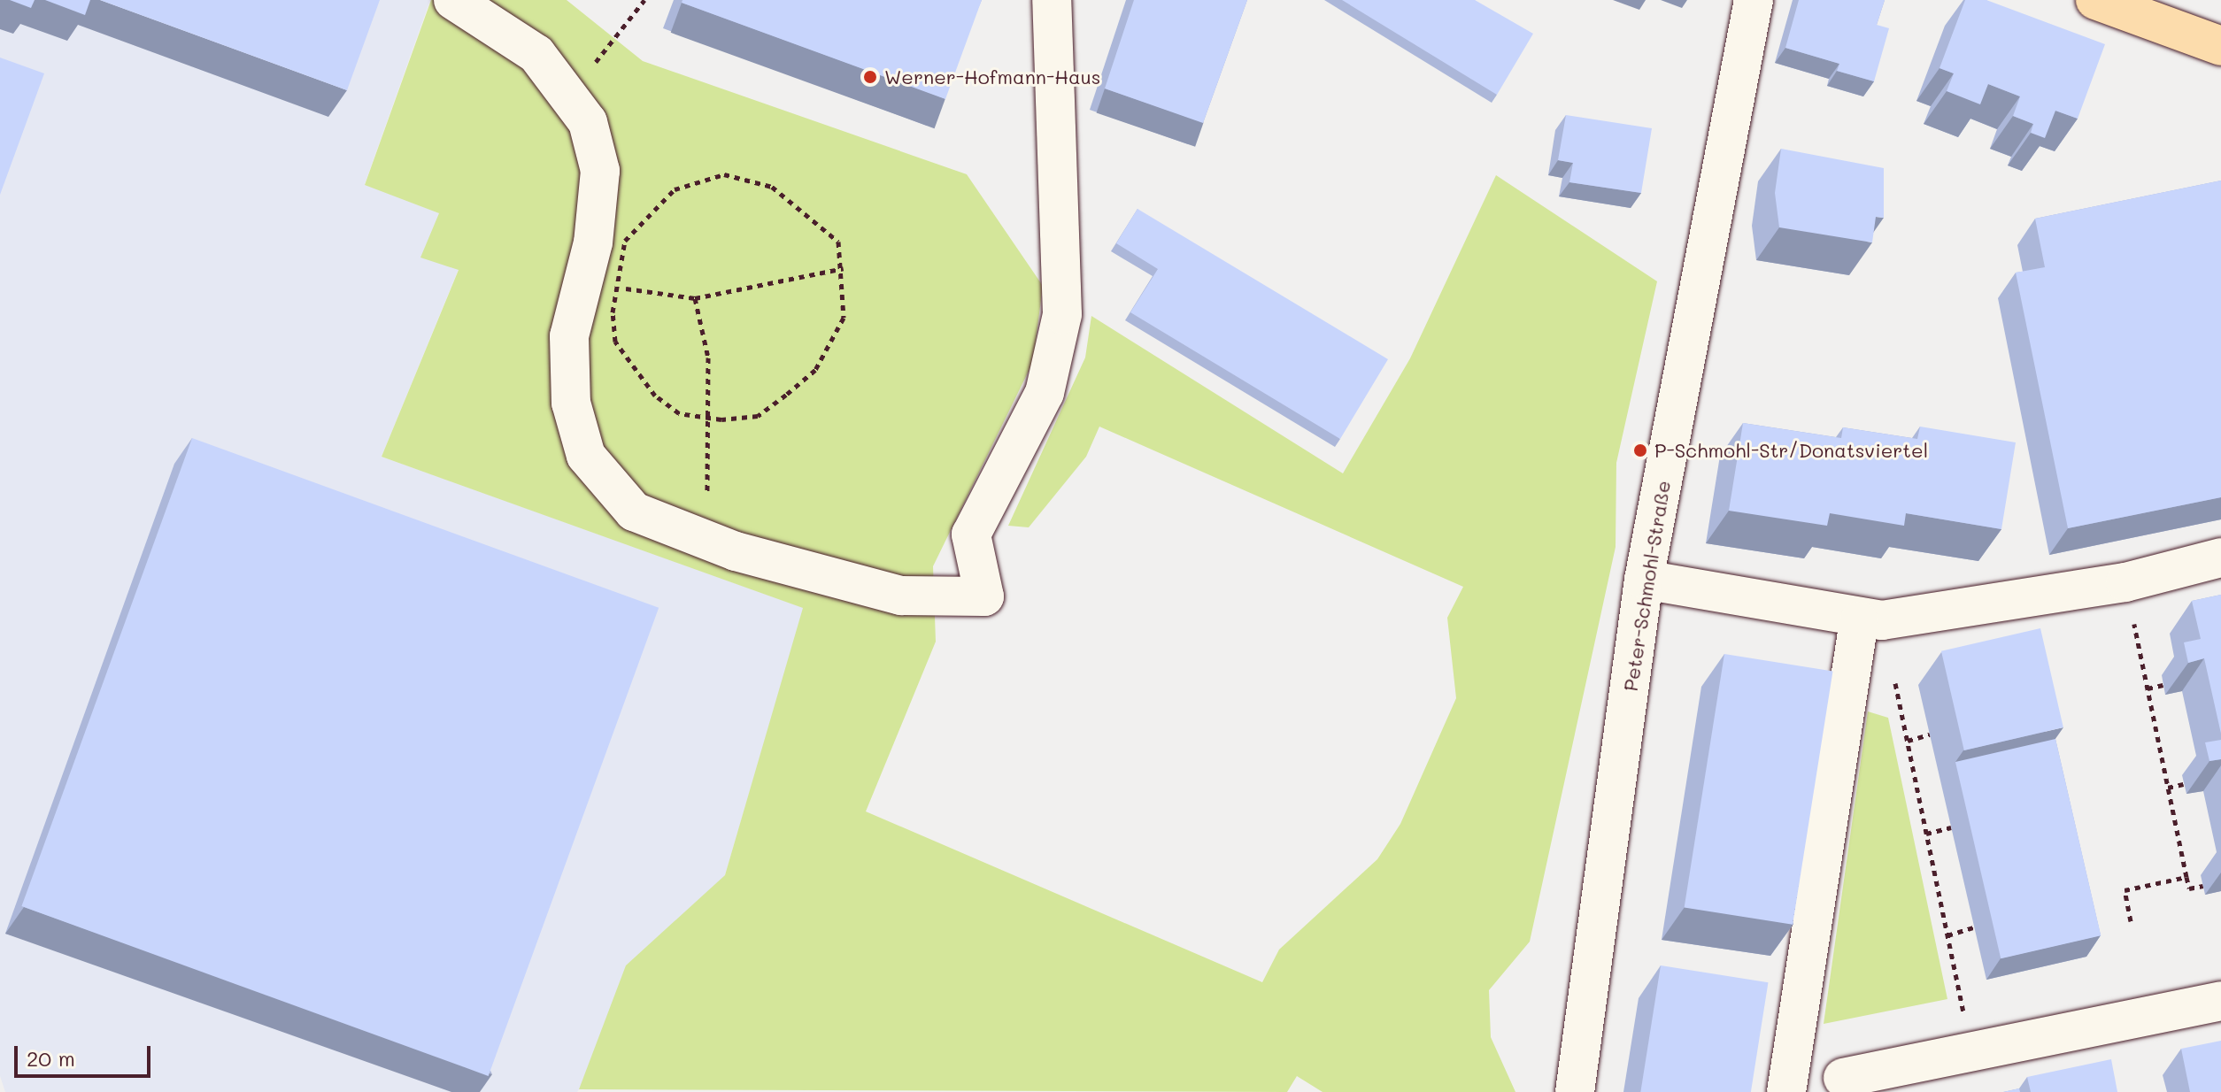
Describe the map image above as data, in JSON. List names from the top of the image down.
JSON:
{
  "streets": {
    "street": ["Peter-Schmohl-Straße"]
  },
  "places": ["Werner-Hofmann-Haus", "P-Schmohl-Str/Donatsviertel"],
  "scale_bar": "20 m"
}
